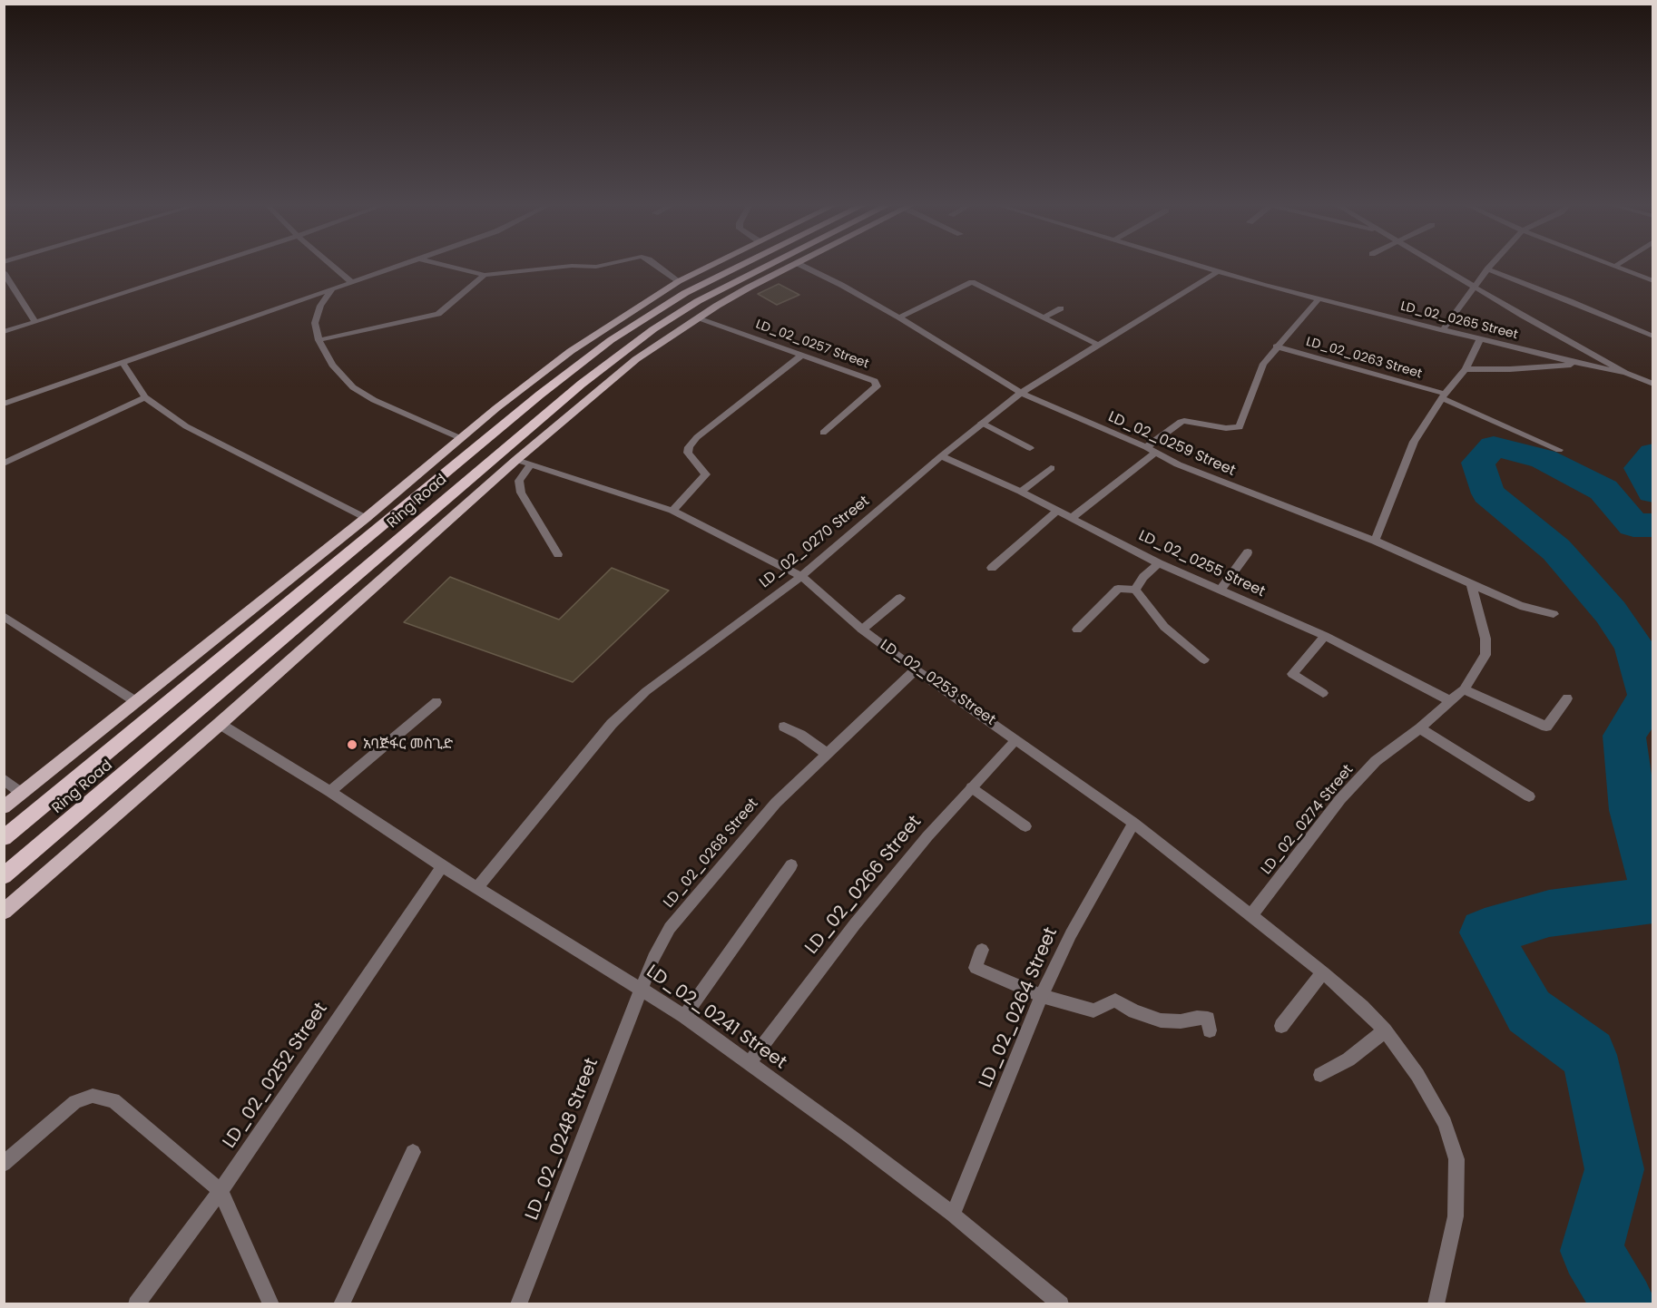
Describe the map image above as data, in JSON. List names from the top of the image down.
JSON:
{
  "streets": {
    "highway": ["Ring Road"],
    "street": [
      "LD_02_0265 Street",
      "LD_02_0257 Street",
      "LD_02_0263 Street",
      "LD_02_0259 Street",
      "LD_02_0270 Street",
      "LD_02_0255 Street",
      "LD_02_0253 Street",
      "LD_02_0274 Street",
      "LD_02_0268 Street",
      "LD_02_0266 Street",
      "LD_02_0264 Street",
      "LD_02_0241 Street",
      "LD_02_0252 Street",
      "LD_02_0248 Street"
    ]
  },
  "crossings": [
    ["LD_02_0265 Street", "LD_02_0270 Street"],
    ["LD_02_0259 Street", "LD_02_0270 Street"],
    ["LD_02_0259 Street", "LD_02_0274 Street"],
    ["LD_02_0270 Street", "LD_02_0255 Street"],
    ["LD_02_0270 Street", "LD_02_0253 Street"],
    ["LD_02_0270 Street", "LD_02_0241 Street"],
    ["LD_02_0255 Street", "LD_02_0274 Street"],
    ["LD_02_0253 Street", "LD_02_0274 Street"],
    ["LD_02_0253 Street", "LD_02_0268 Street"],
    ["LD_02_0253 Street", "LD_02_0266 Street"],
    ["LD_02_0253 Street", "LD_02_0264 Street"],
    ["LD_02_0268 Street", "LD_02_0241 Street"],
    ["LD_02_0268 Street", "LD_02_0248 Street"],
    ["LD_02_0266 Street", "LD_02_0241 Street"],
    ["LD_02_0264 Street", "LD_02_0241 Street"],
    ["LD_02_0241 Street", "LD_02_0252 Street"],
    ["LD_02_0241 Street", "LD_02_0248 Street"]
  ],
  "places": ["አባጅፋር መስጊድ"]
}
